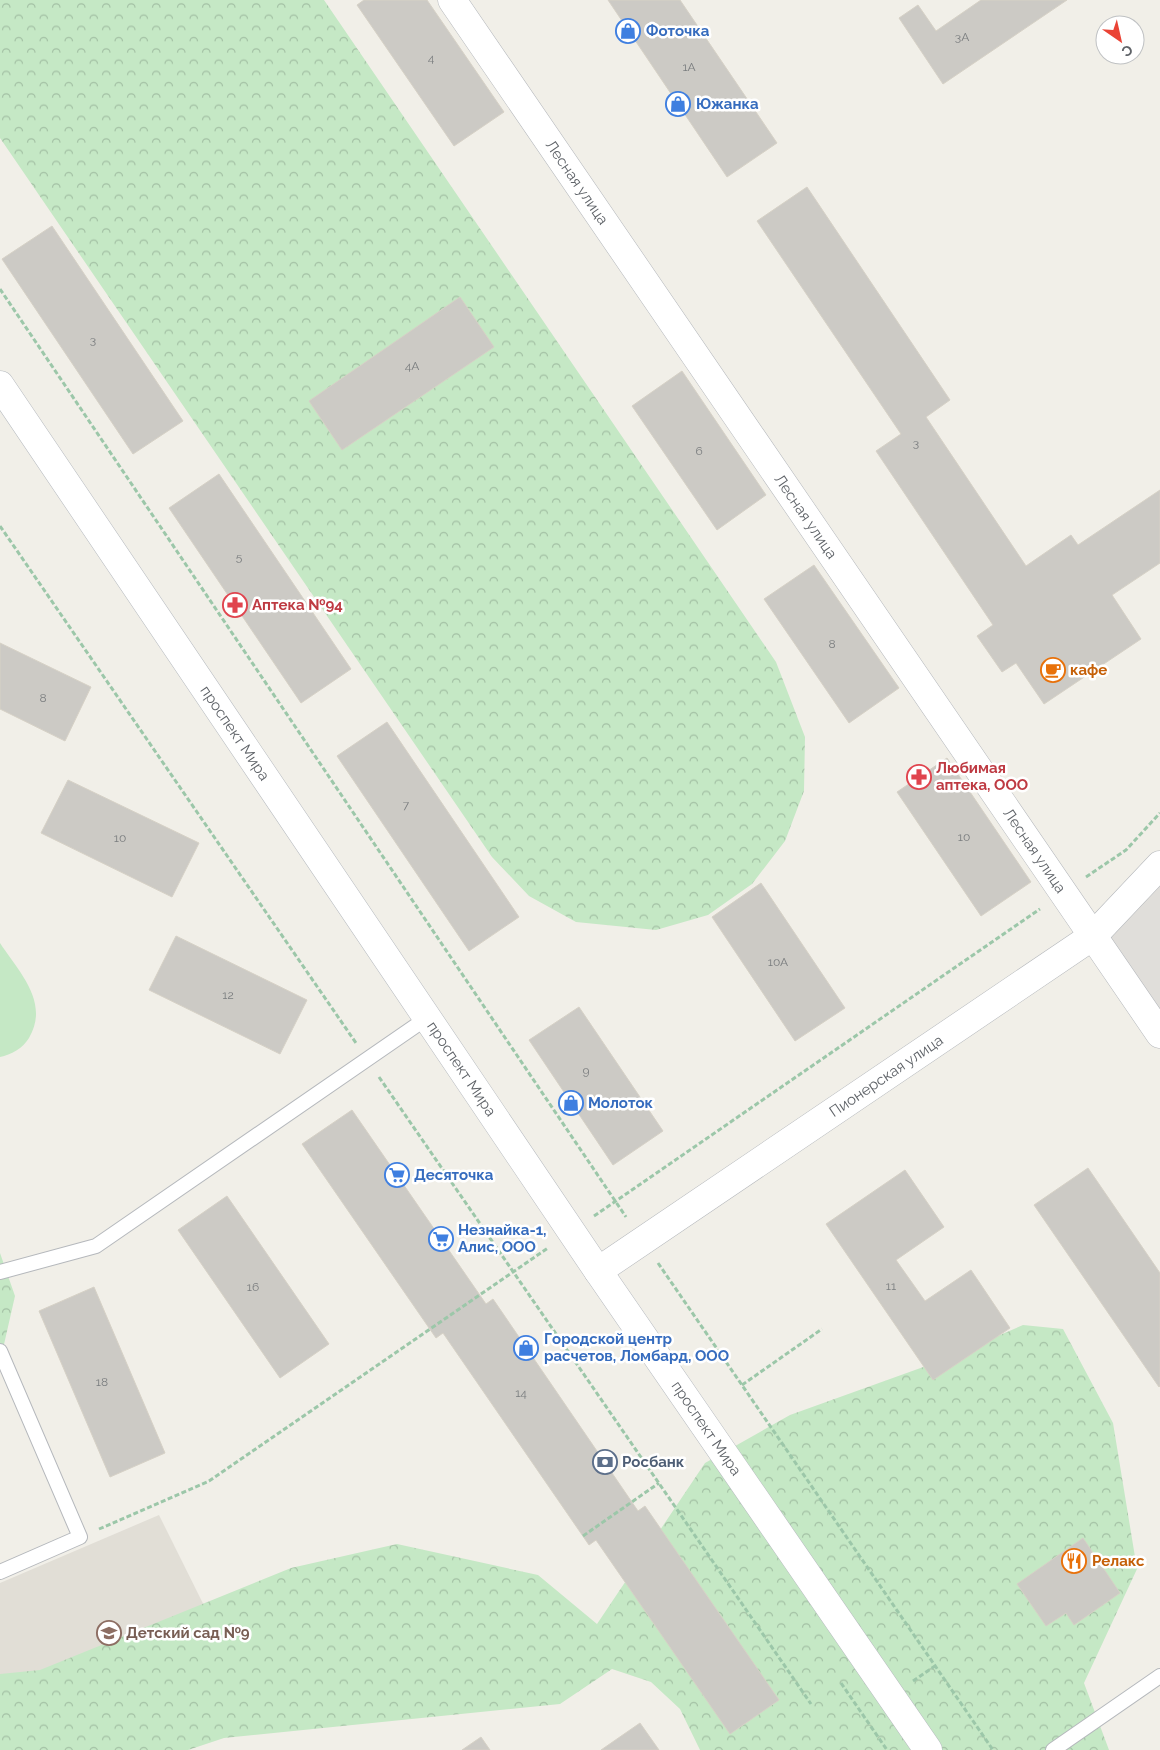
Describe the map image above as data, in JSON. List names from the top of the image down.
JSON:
{
  "streets": {
    "street": ["Лесная улица", "проспект Мира", "Пионерская улица"]
  },
  "crossings": [
    ["Лесная улица", "Пионерская улица"],
    ["проспект Мира", "Пионерская улица"]
  ],
  "places": {
    "shop": [
      "Фоточка",
      "Южанка",
      "Молоток",
      "Городской центр расчетов, Ломбард, ООО"
    ],
    "pharmacy": ["Аптека №94", "Любимая аптека, ООО"],
    "cafe": ["кафе"],
    "supermarket": ["Десяточка", "Незнайка-1, Алис, ООО"],
    "bank": ["Росбанк"],
    "restaurant": ["Релакс"],
    "school or university": ["Детский сад №9"]
  },
  "house_numbers": [
    "3А",
    "4",
    "1А",
    "3",
    "4А",
    "3",
    "6",
    "5",
    "8",
    "8",
    "7",
    "10",
    "10",
    "10А",
    "12",
    "9",
    "11",
    "16",
    "18",
    "14"
  ],
  "north": "bottom right"
}
